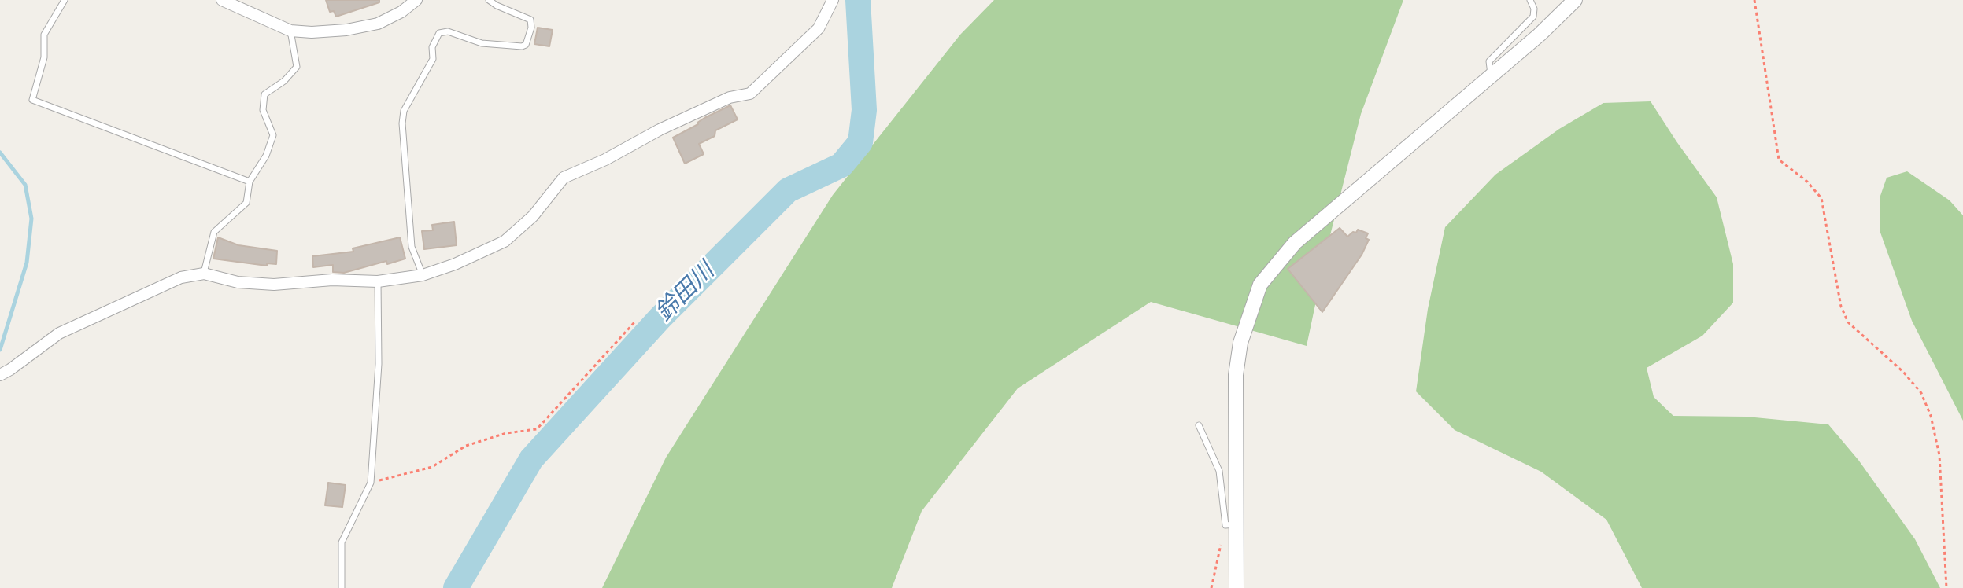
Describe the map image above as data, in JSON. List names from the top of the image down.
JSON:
{
  "water": ["鈴田川"]
}
